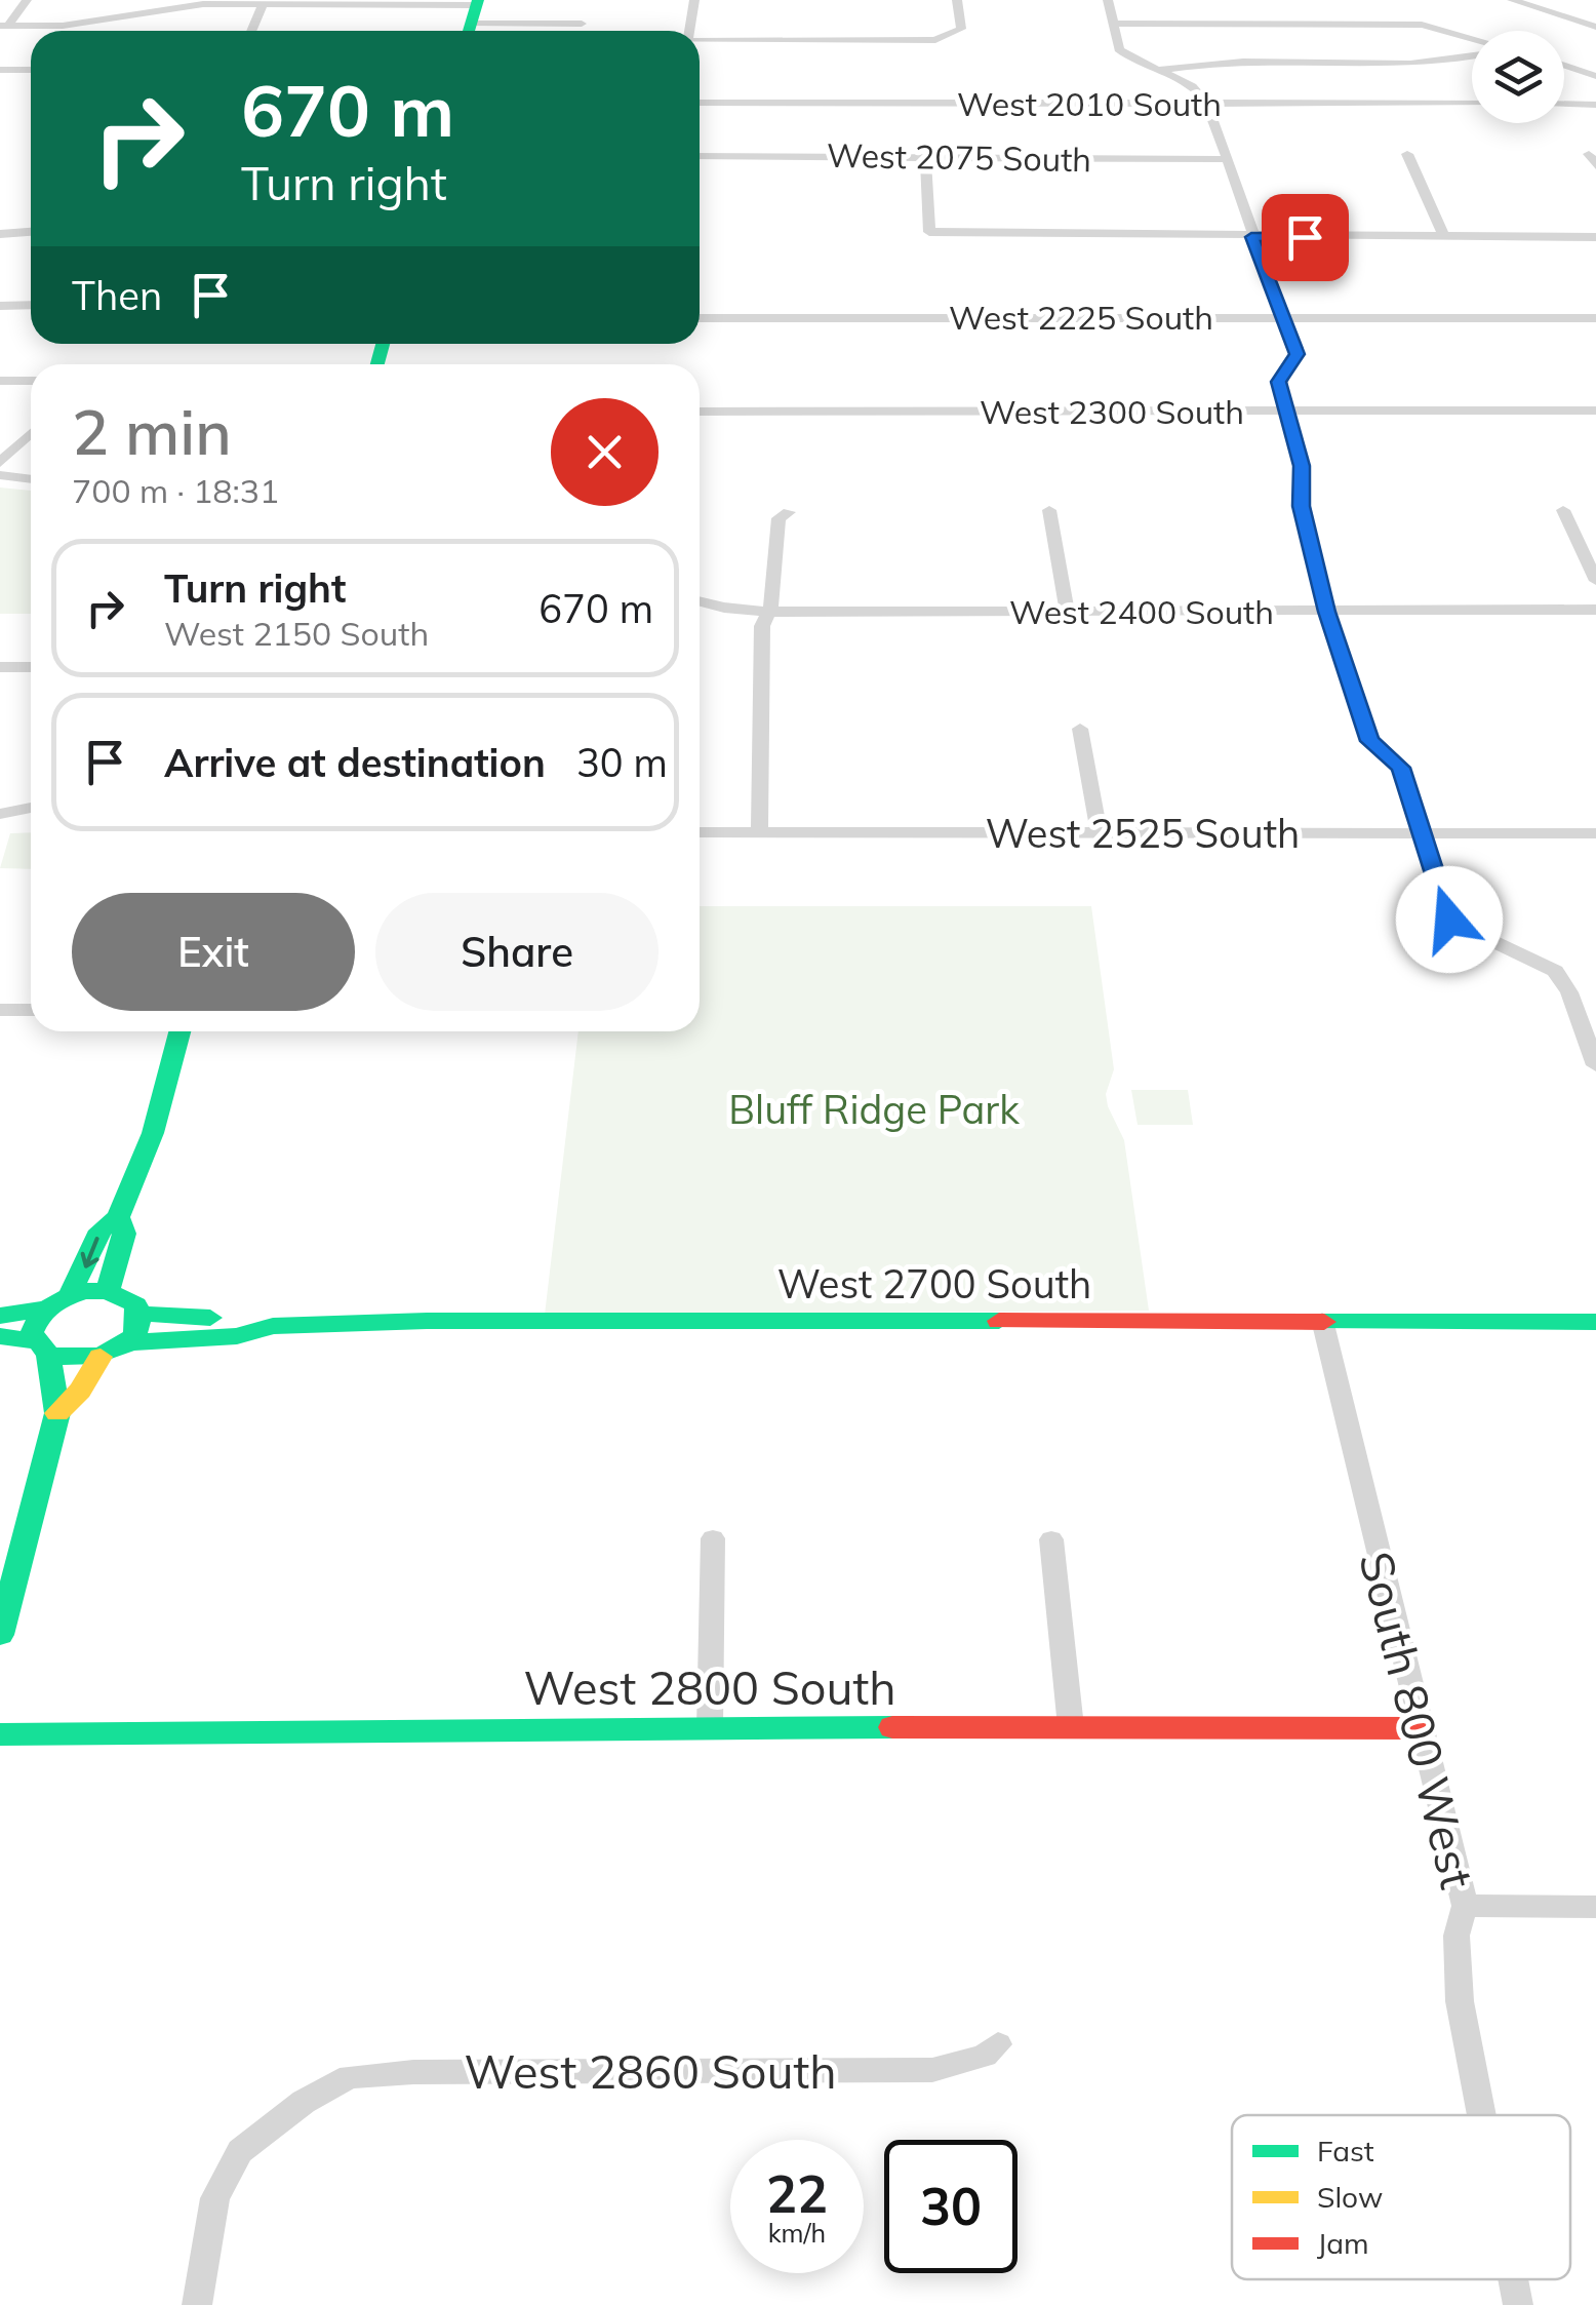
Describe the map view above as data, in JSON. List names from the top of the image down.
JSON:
{
  "streets": {
    "main road": ["West 2700 South", "West 2800 South"],
    "street": [
      "West 2010 South",
      "West 2075 South",
      "West 2225 South",
      "West 2300 South",
      "West 2400 South",
      "West 2525 South",
      "South 800 West",
      "West 2860 South"
    ]
  },
  "crossings": [
    ["West 2700 South", "South 800 West"],
    ["West 2800 South", "South 800 West"]
  ],
  "parks": ["Bluff Ridge Park"],
  "legend": ["Fast", "Slow", "Jam"],
  "page": {
    "turn": ["670 m", "Turn right"],
    "then": "Then",
    "heading": ["2 min", "700 m · 18:31"],
    "list": [
      {
        "name": "Turn right",
        "note": "West 2150 South",
        "value": "670 m"
      },
      {
        "name": "Arrive at destination",
        "value": "30 m"
      }
    ],
    "buttons": ["Exit", "Share"],
    "speed": "22 km/h",
    "limit": "30"
  }
}
